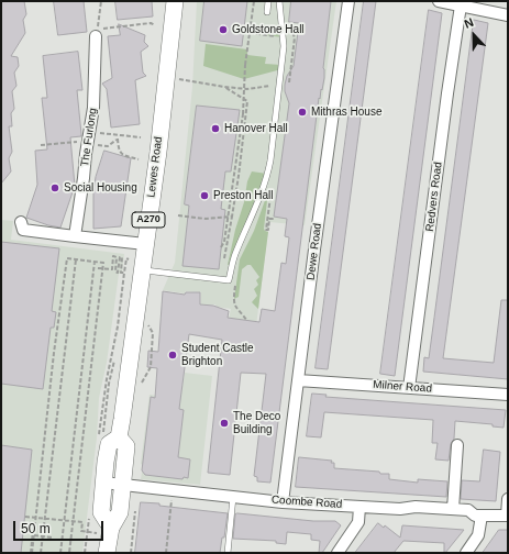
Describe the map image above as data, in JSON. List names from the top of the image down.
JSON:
{
  "streets": {
    "main road": ["Lewes Road", "A270"],
    "street": [
      "The Furlong",
      "Redvers Road",
      "Dewe Road",
      "Milner Road",
      "Coombe Road"
    ]
  },
  "crossings": [
    ["Lewes Road", "Coombe Road"],
    ["Redvers Road", "Milner Road"],
    ["Dewe Road", "Milner Road"],
    ["Dewe Road", "Coombe Road"]
  ],
  "places": [
    "Goldstone Hall",
    "Mithras House",
    "Hanover Hall",
    "Social Housing",
    "Preston Hall",
    "Student Castle Brighton",
    "The Deco Building"
  ],
  "scale_bar": "50 m",
  "north": "top"
}
